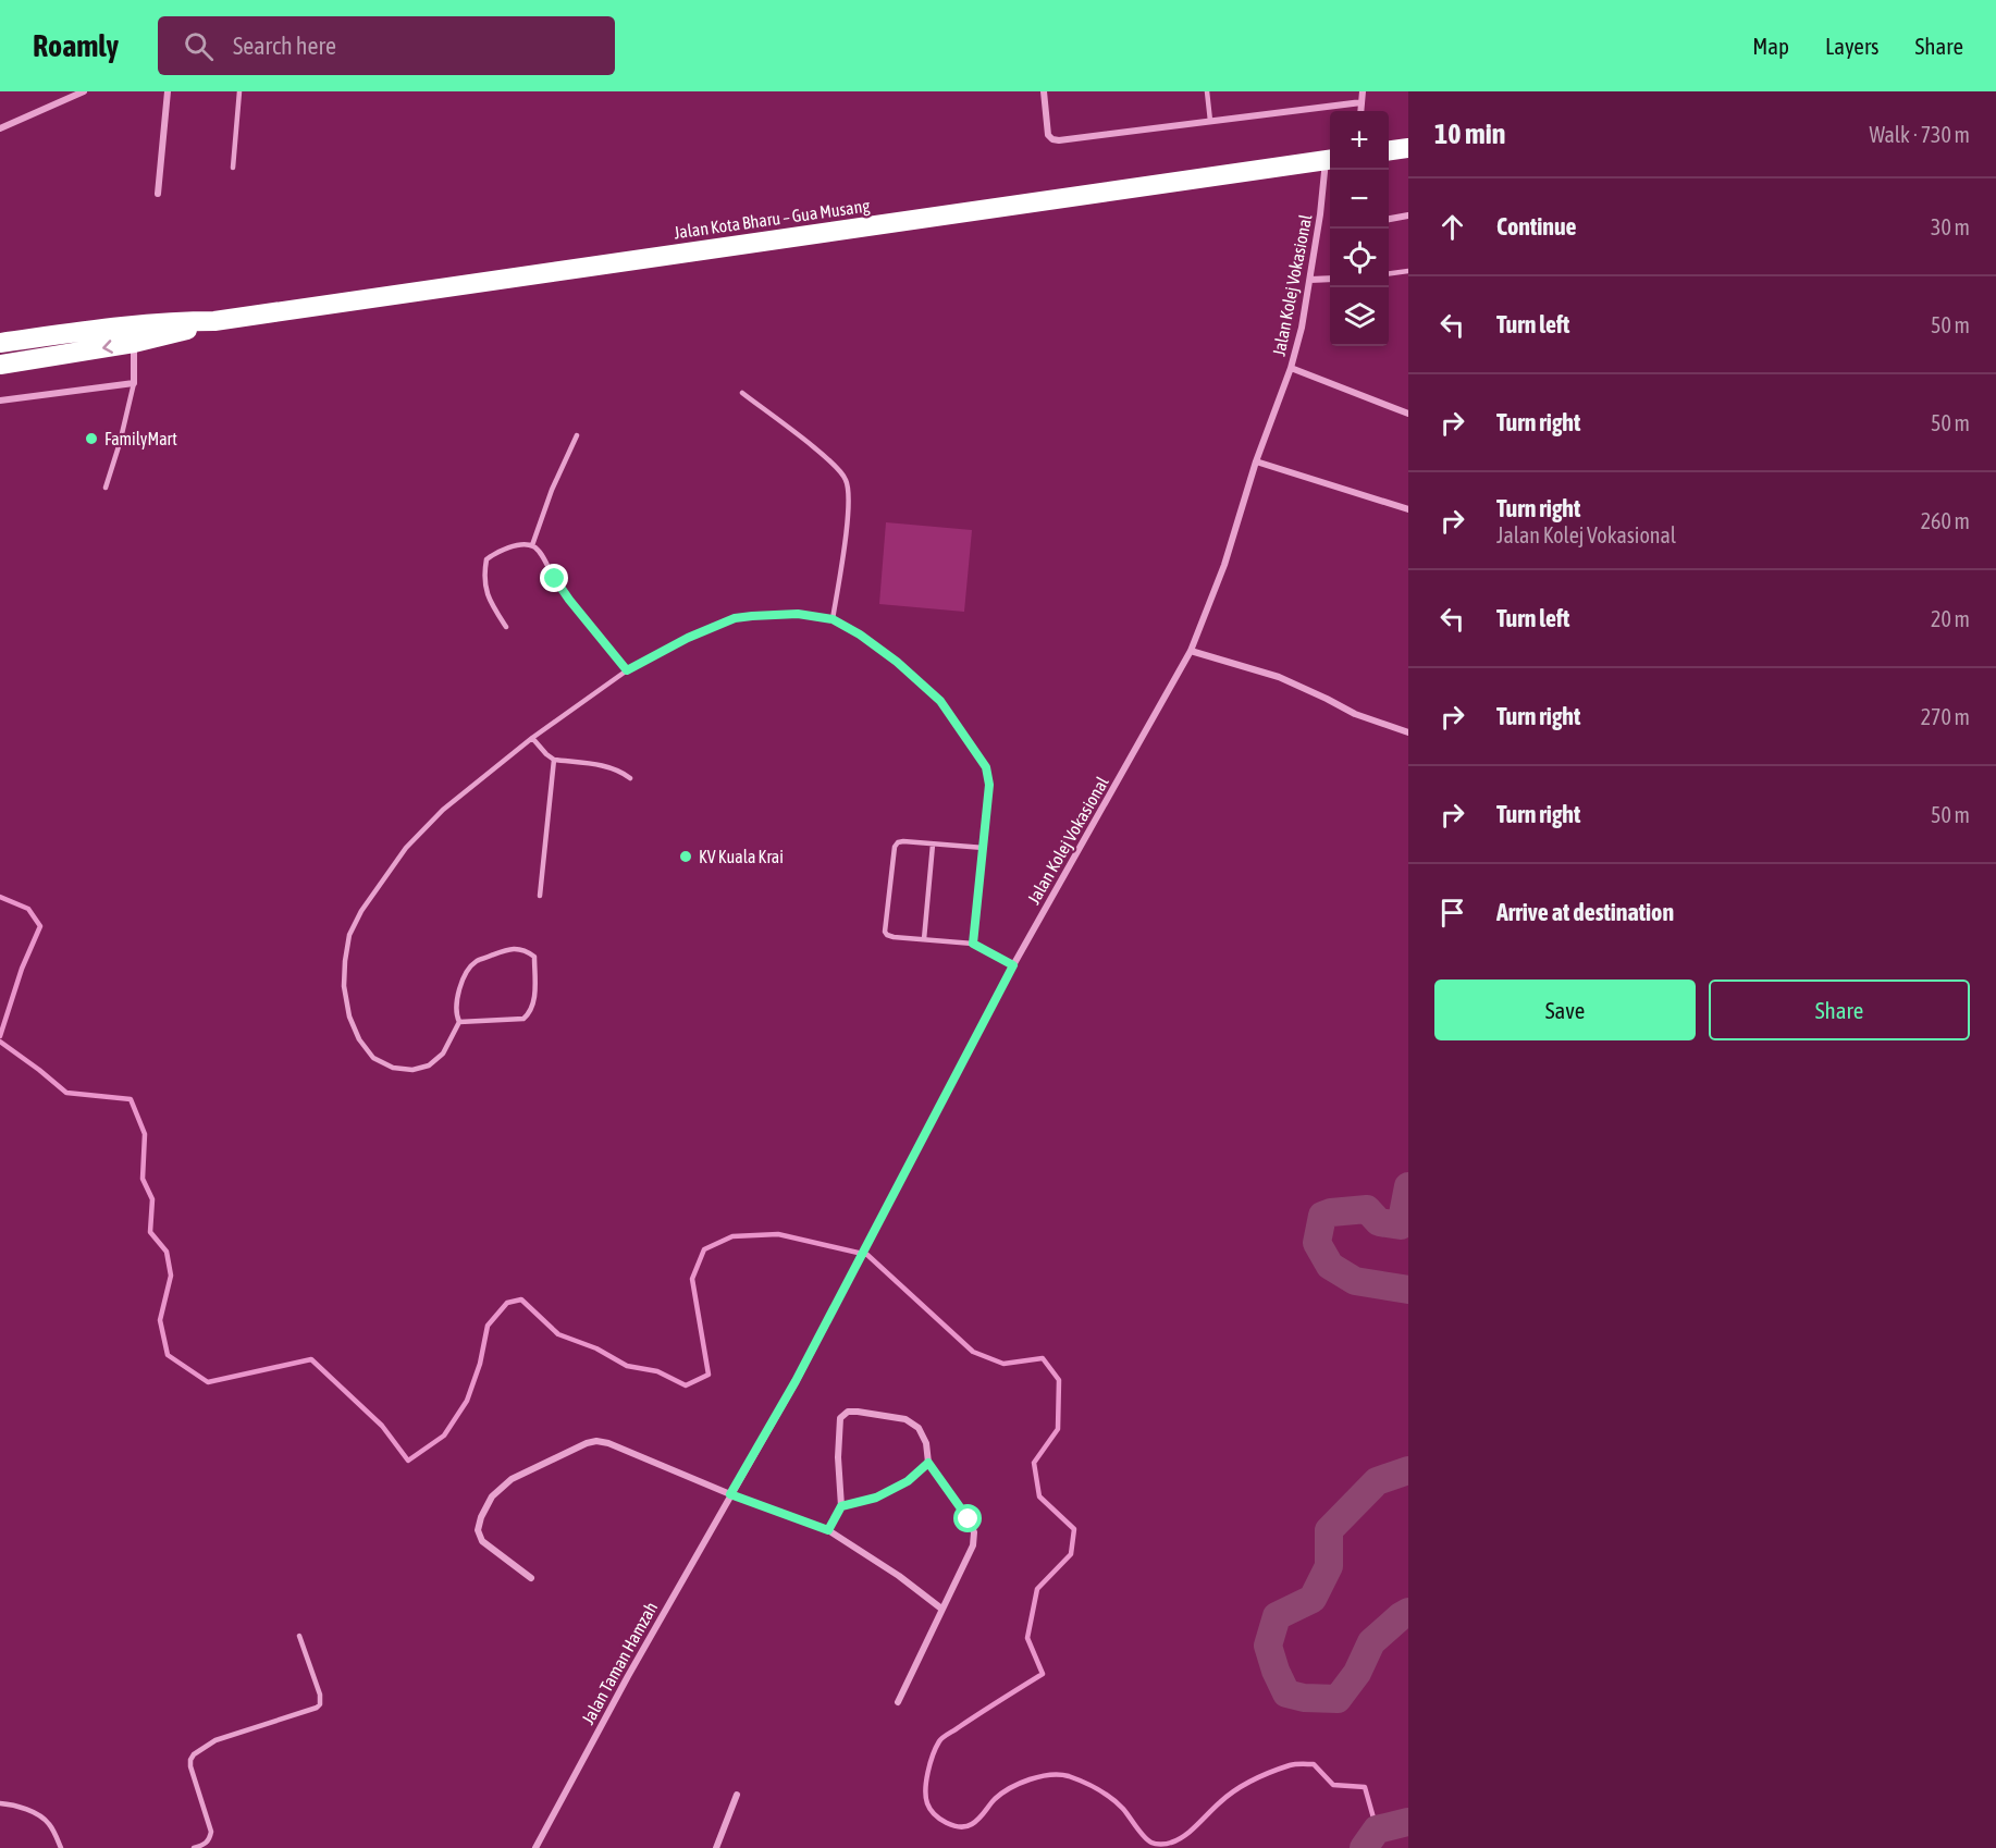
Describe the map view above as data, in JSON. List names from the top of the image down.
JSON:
{
  "streets": {
    "highway": ["Jalan Kota Bharu – Gua Musang"],
    "street": ["Jalan Kolej Vokasional", "Jalan Taman Hamzah"]
  },
  "crossings": [
    ["Jalan Kota Bharu – Gua Musang", "Jalan Kolej Vokasional"],
    ["Jalan Kolej Vokasional", "Jalan Taman Hamzah"]
  ],
  "places": ["FamilyMart", "KV Kuala Krai"],
  "page": {
    "header": "Roamly",
    "search": "Search here",
    "nav": ["Map", "Layers", "Share"],
    "heading": ["10 min", "Walk · 730 m"],
    "map_buttons": ["+", "−"],
    "list": [
      ["Continue", "30 m"],
      ["Turn left", "50 m"],
      ["Turn right", "50 m"],
      ["Turn right", "Jalan Kolej Vokasional", "260 m"],
      ["Turn left", "20 m"],
      ["Turn right", "270 m"],
      ["Turn right", "50 m"],
      "Arrive at destination"
    ],
    "buttons": ["Save", "Share"]
  }
}
